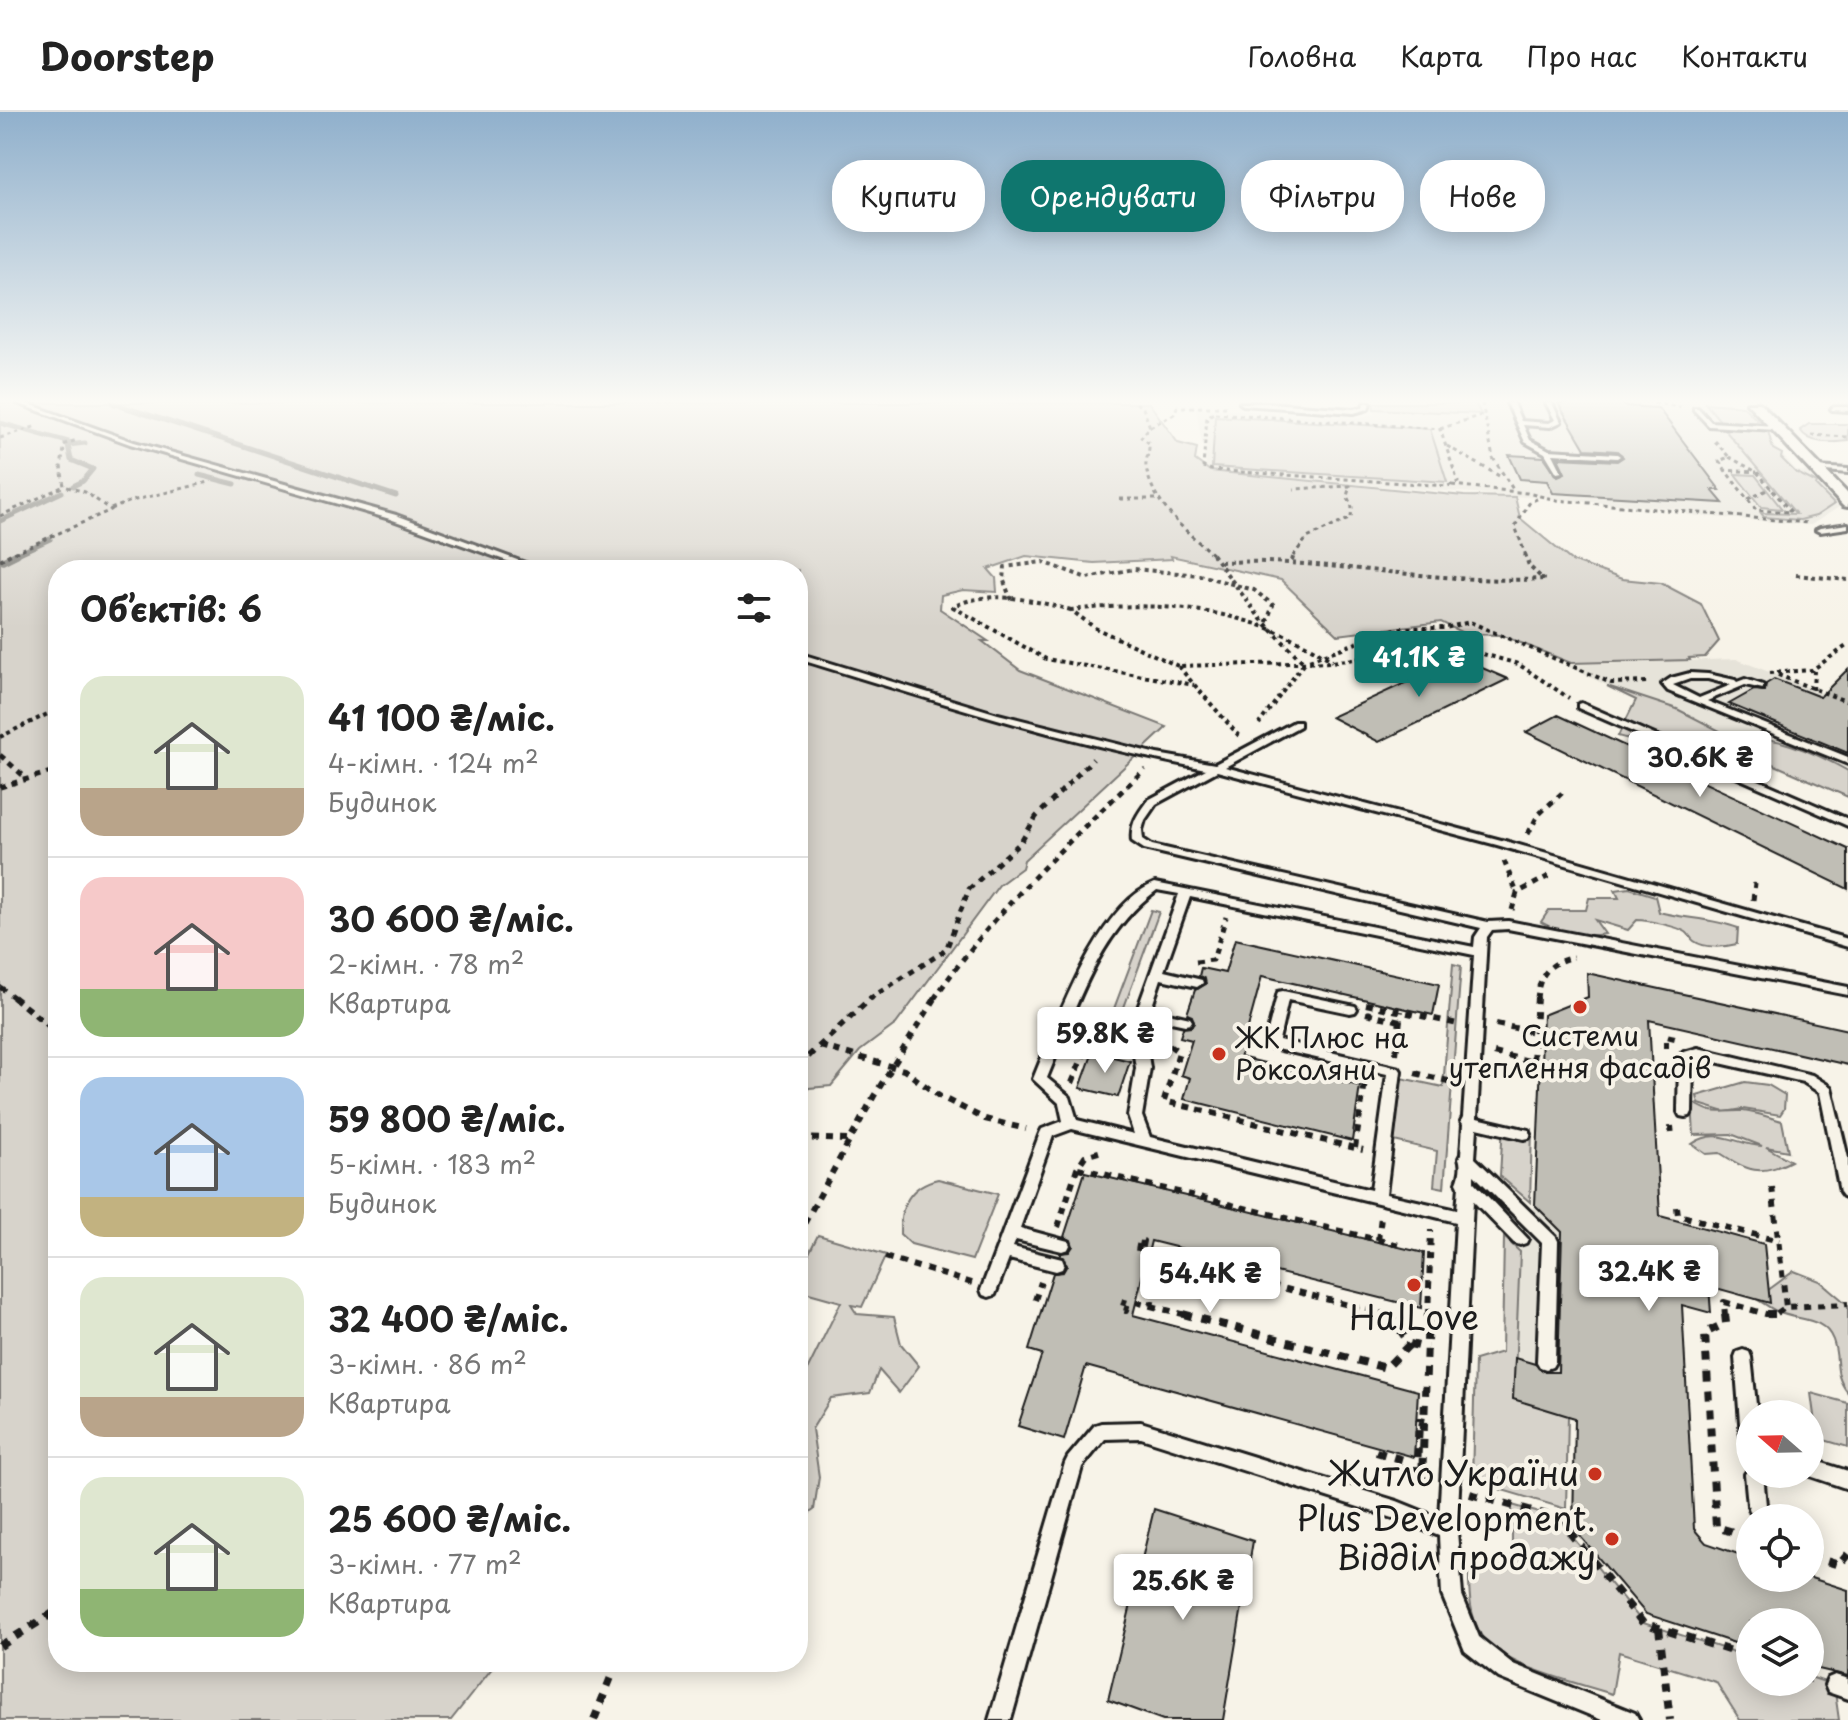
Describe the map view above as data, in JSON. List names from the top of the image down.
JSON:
{
  "places": [
    "Системи утеплення фасадів",
    "ЖК Плюс на Роксоляни",
    "HalLove",
    "Житло України",
    "Plus Development. Відділ продажу"
  ],
  "north": "left",
  "page": {
    "header": "Doorstep",
    "nav": [
      "Головна",
      "Карта",
      "Про нас",
      "Контакти"
    ],
    "chip": [
      "Купити",
      "Орендувати",
      "Фільтри",
      "Нове"
    ],
    "heading": "Об’єктів: 6",
    "price": [
      "41.1K ₴",
      "30.6K ₴",
      "59.8K ₴",
      "32.4K ₴",
      "54.4K ₴",
      "25.6K ₴"
    ],
    "list": [
      {
        "name": "41 100 ₴/міс.",
        "note": "4-кімн. · 124 m² · Будинок"
      },
      {
        "name": "30 600 ₴/міс.",
        "note": "2-кімн. · 78 m² · Квартира"
      },
      {
        "name": "59 800 ₴/міс.",
        "note": "5-кімн. · 183 m² · Будинок"
      },
      {
        "name": "32 400 ₴/міс.",
        "note": "3-кімн. · 86 m² · Квартира"
      },
      {
        "name": "25 600 ₴/міс.",
        "note": "3-кімн. · 77 m² · Квартира"
      }
    ]
  }
}
